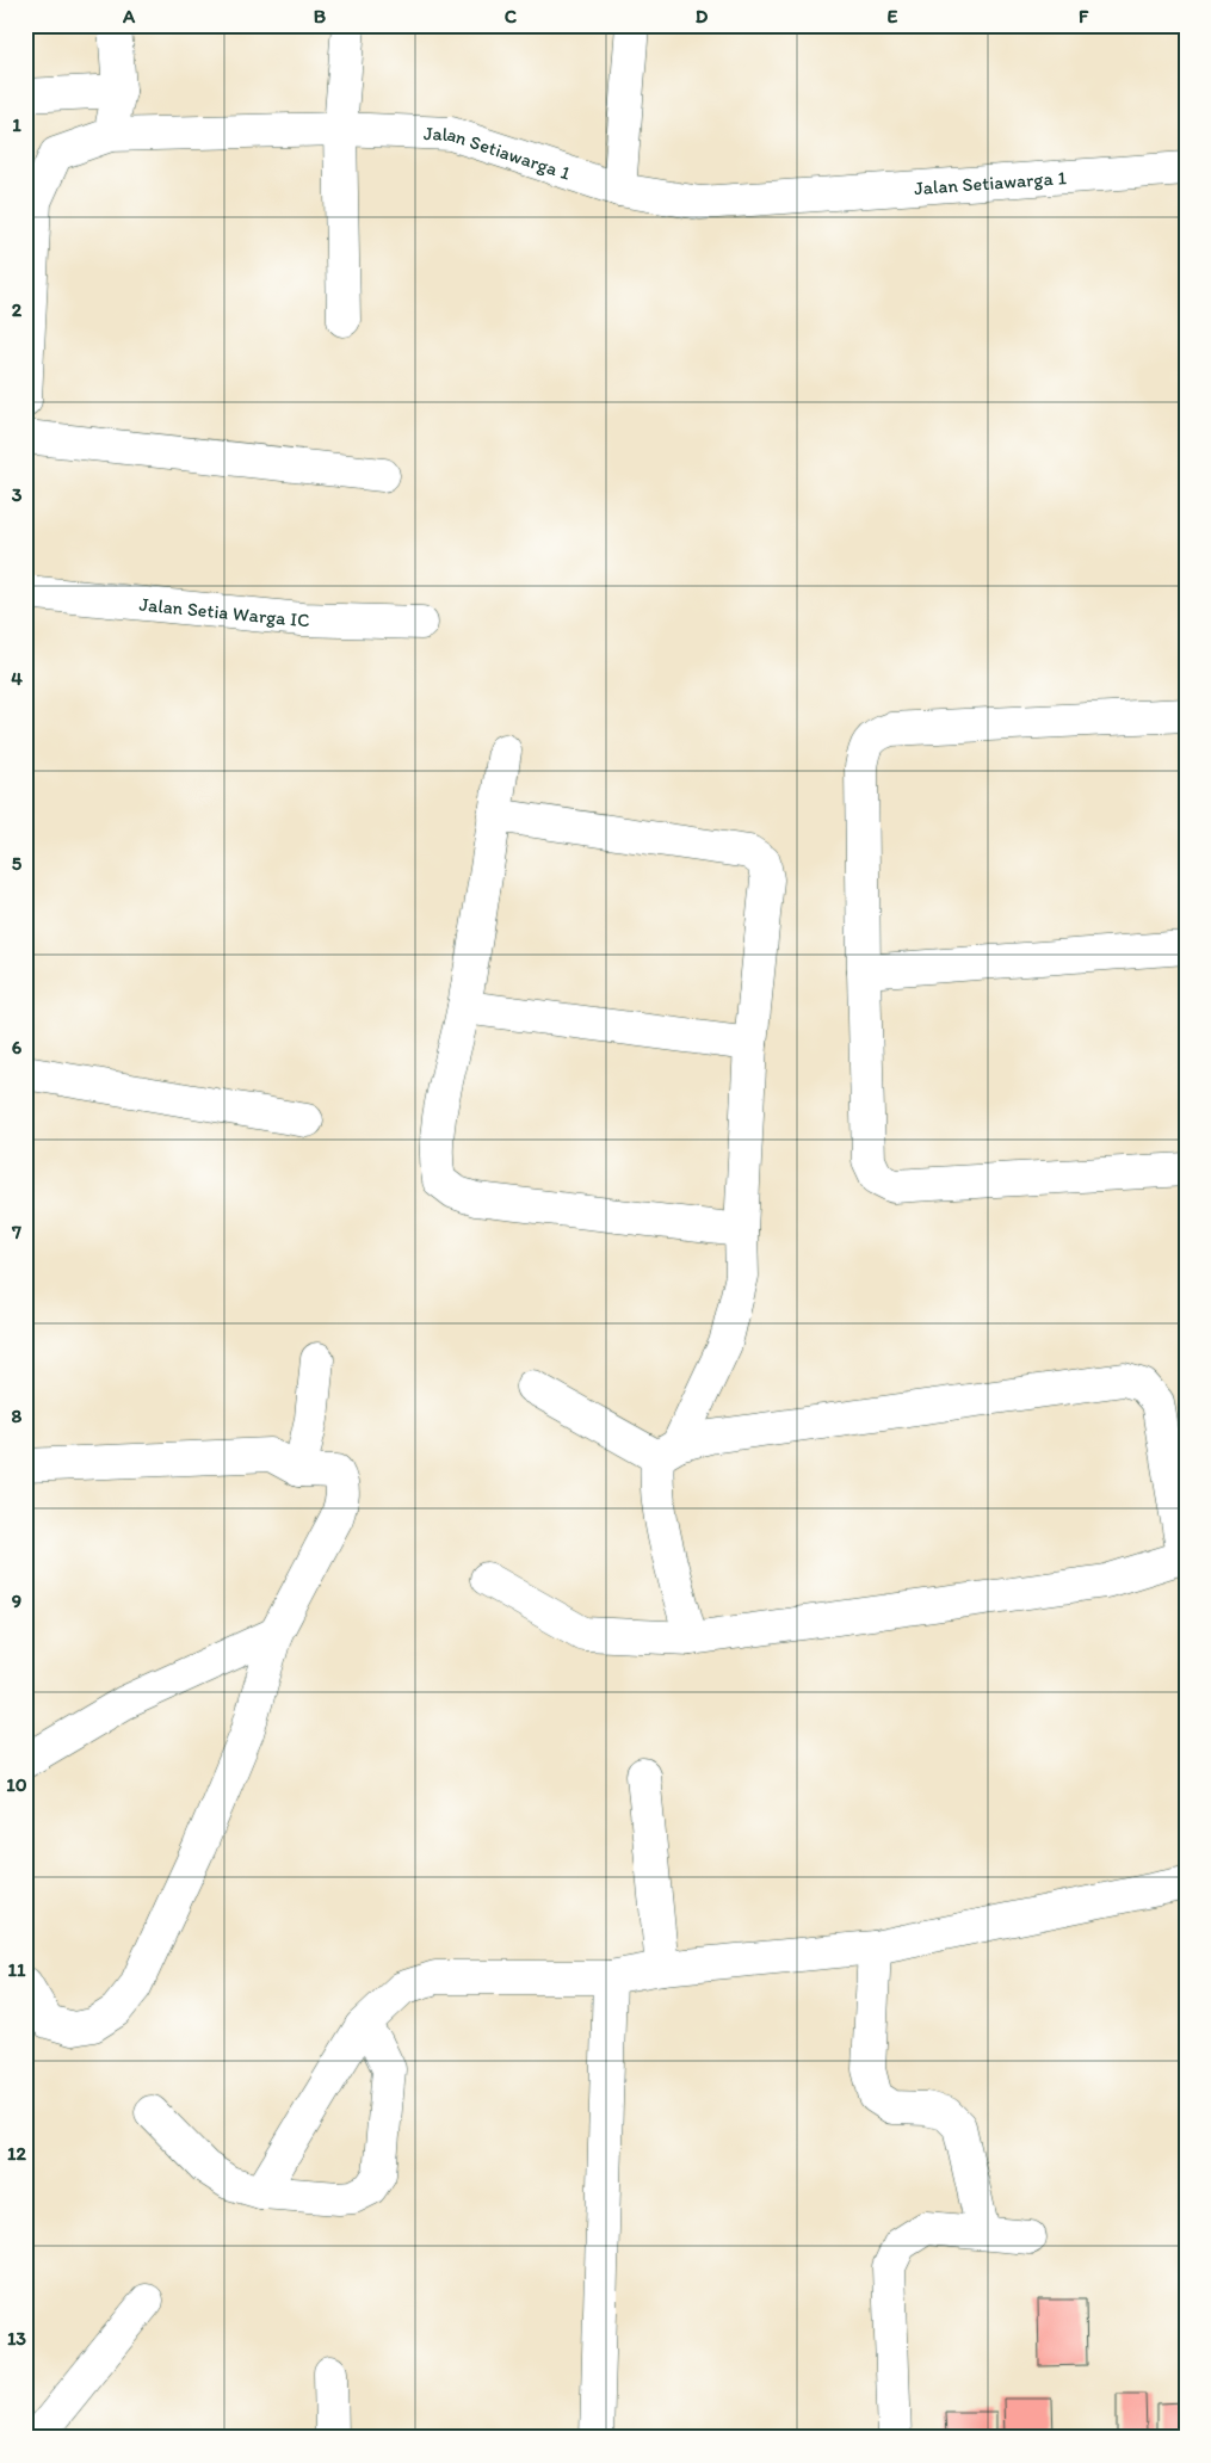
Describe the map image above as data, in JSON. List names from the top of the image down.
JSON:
{
  "streets": {
    "street": ["Jalan Setiawarga 1", "Jalan Setia Warga IC"]
  },
  "grid": {
    "columns": [
      "A",
      "B",
      "C",
      "D",
      "E",
      "F"
    ],
    "rows": [
      "1",
      "2",
      "3",
      "4",
      "5",
      "6",
      "7",
      "8",
      "9",
      "10",
      "11",
      "12",
      "13"
    ]
  }
}
